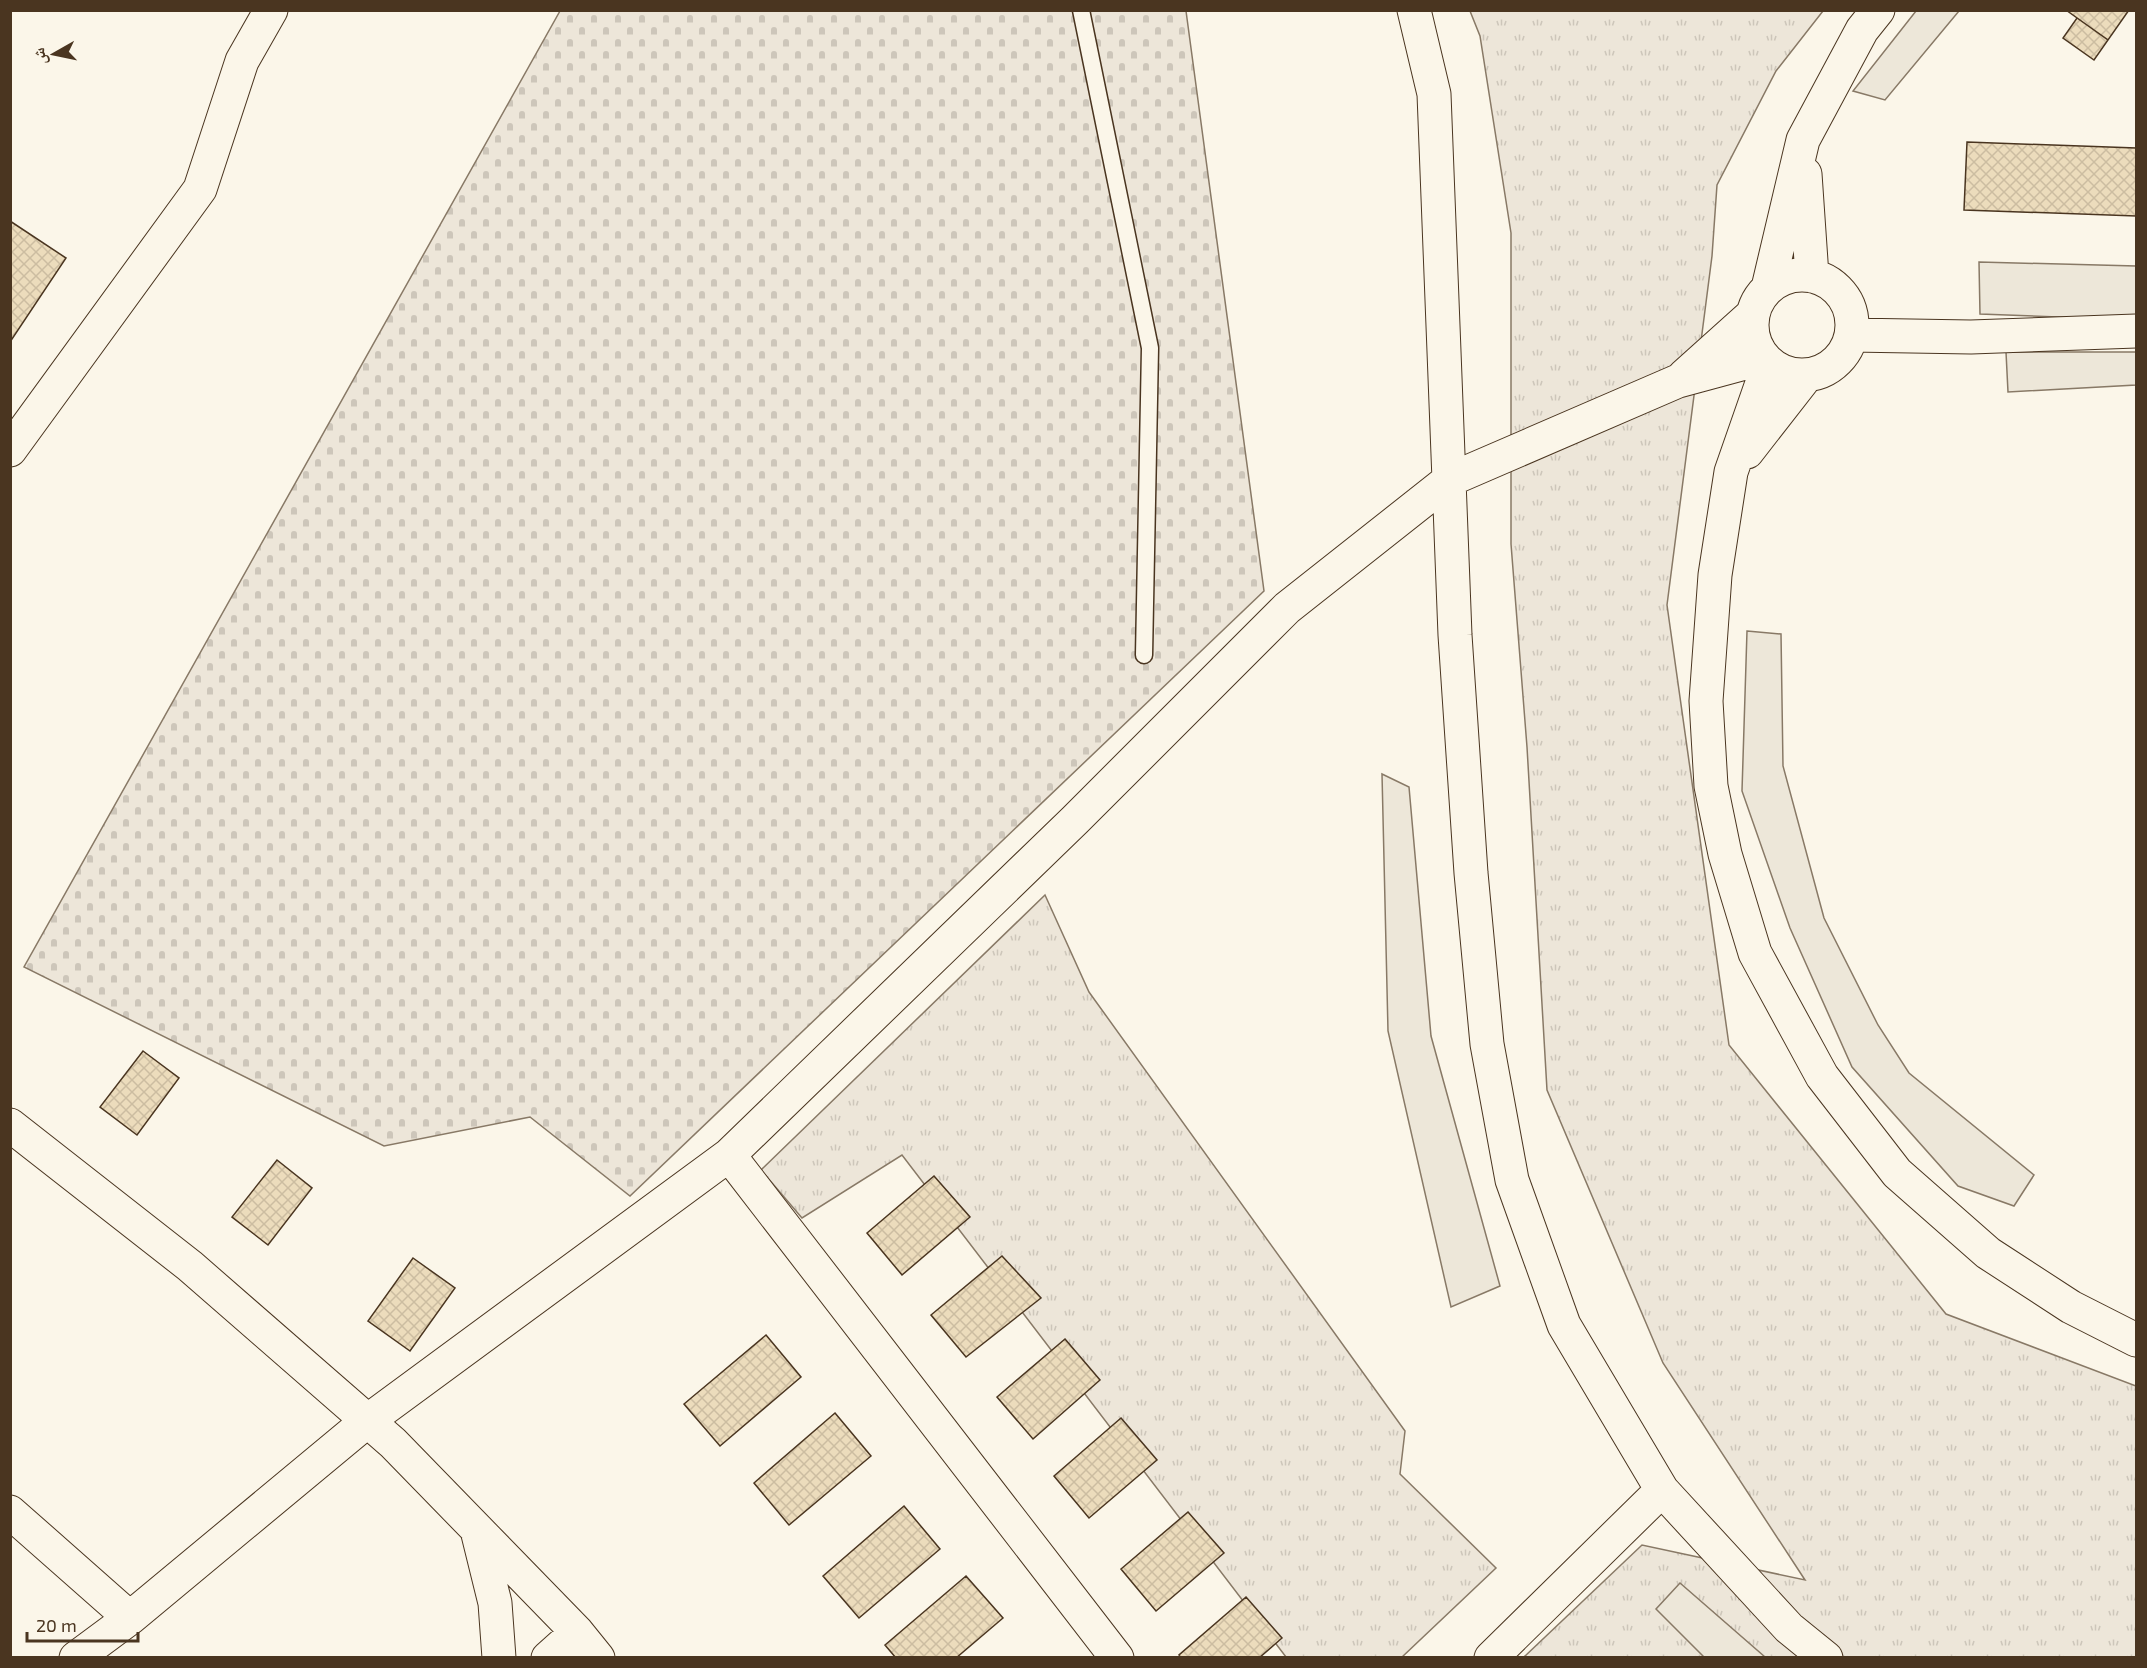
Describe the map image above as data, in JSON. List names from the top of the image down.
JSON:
{
  "scale_bar": "20 m",
  "north": "left"
}
